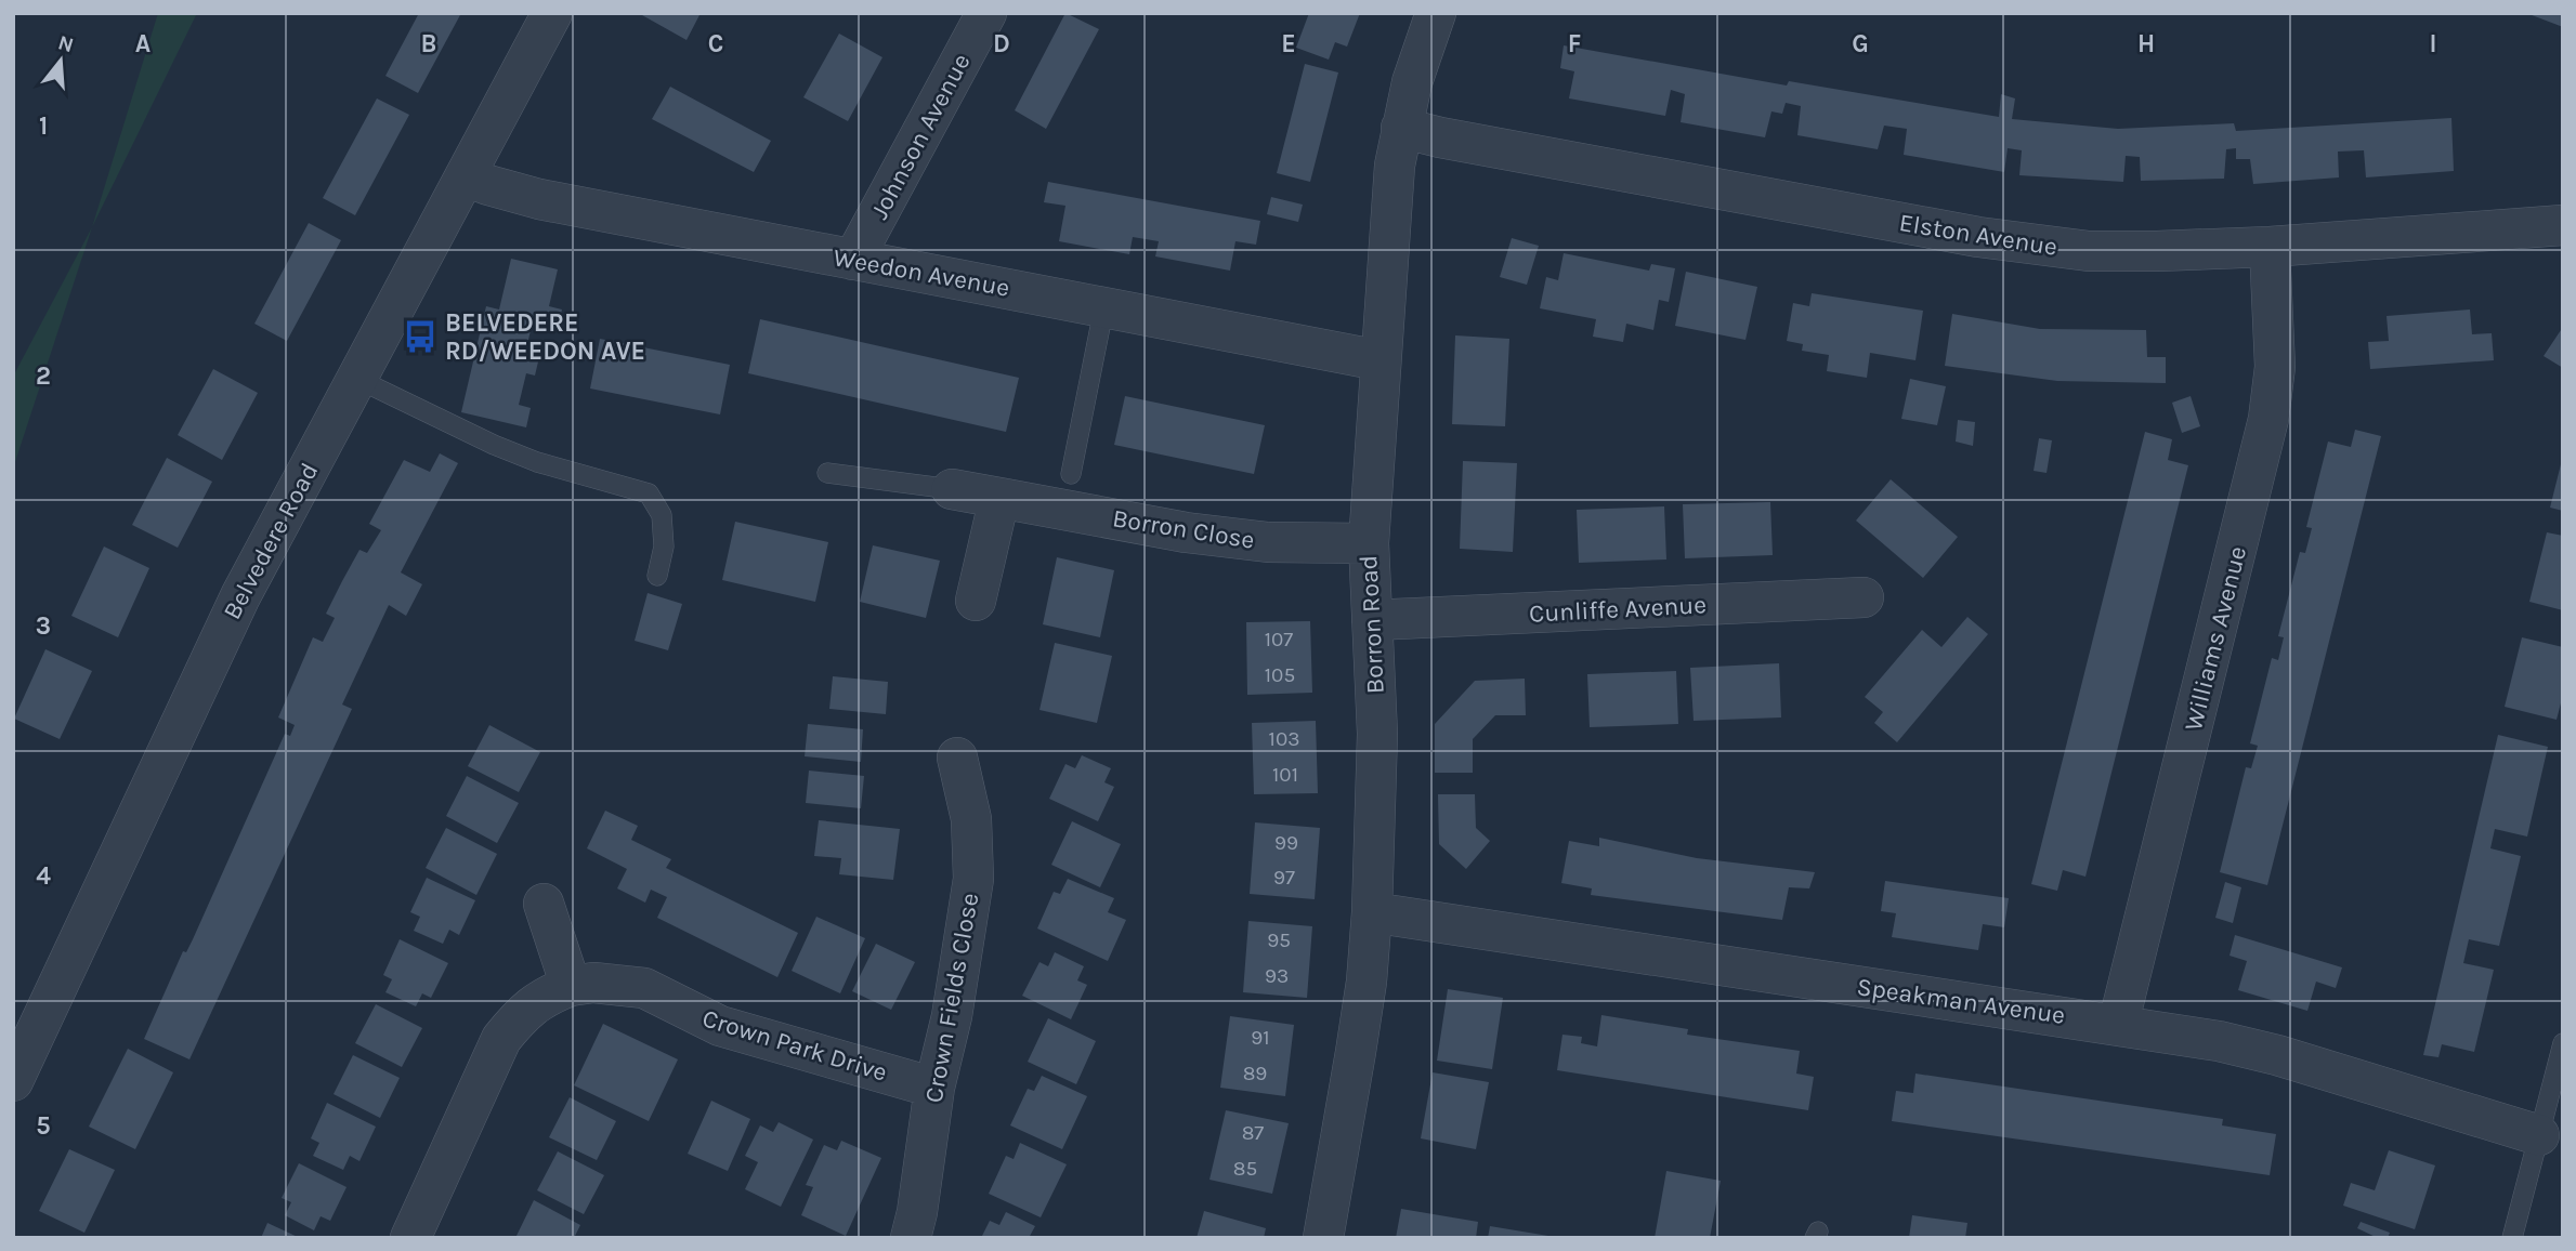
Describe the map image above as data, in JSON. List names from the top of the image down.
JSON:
{
  "streets": {
    "street": [
      "Johnson Avenue",
      "Elston Avenue",
      "Weedon Avenue",
      "Borron Close",
      "Belvedere Road",
      "Cunliffe Avenue",
      "Borron Road",
      "Williams Avenue",
      "Crown Fields Close",
      "Speakman Avenue",
      "Crown Park Drive"
    ]
  },
  "crossings": [
    ["Johnson Avenue", "Weedon Avenue"],
    ["Elston Avenue", "Borron Road"],
    ["Elston Avenue", "Williams Avenue"],
    ["Weedon Avenue", "Belvedere Road"],
    ["Weedon Avenue", "Borron Road"],
    ["Borron Close", "Borron Road"],
    ["Cunliffe Avenue", "Borron Road"],
    ["Borron Road", "Speakman Avenue"],
    ["Williams Avenue", "Speakman Avenue"],
    ["Crown Fields Close", "Crown Park Drive"]
  ],
  "places": {
    "bus stop": ["BELVEDERE RD/WEEDON AVE"]
  },
  "house_numbers": [
    "107",
    "105",
    "103",
    "101",
    "99",
    "97",
    "95",
    "93",
    "91",
    "89",
    "87",
    "85"
  ],
  "north": "top",
  "grid": {
    "columns": [
      "A",
      "B",
      "C",
      "D",
      "E",
      "F",
      "G",
      "H",
      "I"
    ],
    "rows": [
      "1",
      "2",
      "3",
      "4",
      "5"
    ]
  }
}
